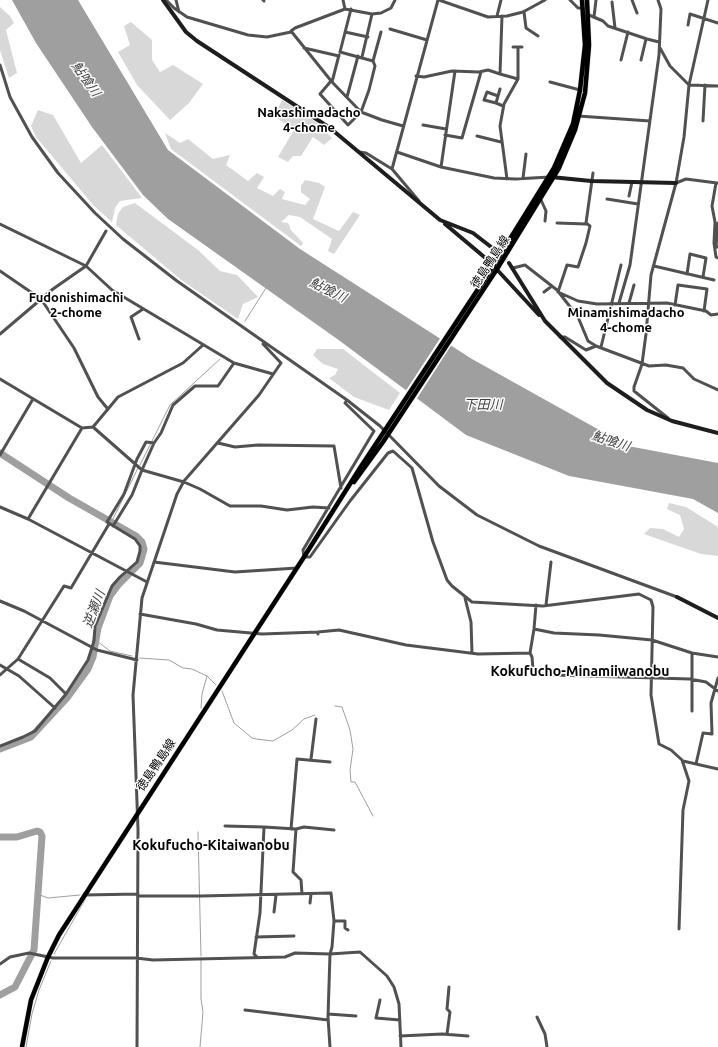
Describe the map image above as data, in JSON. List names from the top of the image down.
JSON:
{
  "streets": {
    "main road": ["徳島鴨島線"]
  },
  "districts": [
    "Nakashimadacho 4-chome",
    "Fudonishimachi 2-chome",
    "Minamishimadacho 4-chome",
    "Kokufucho-Minamiiwanobu",
    "Kokufucho-Kitaiwanobu"
  ],
  "water": ["鮎喰川", "下田川", "逆瀬川"]
}
